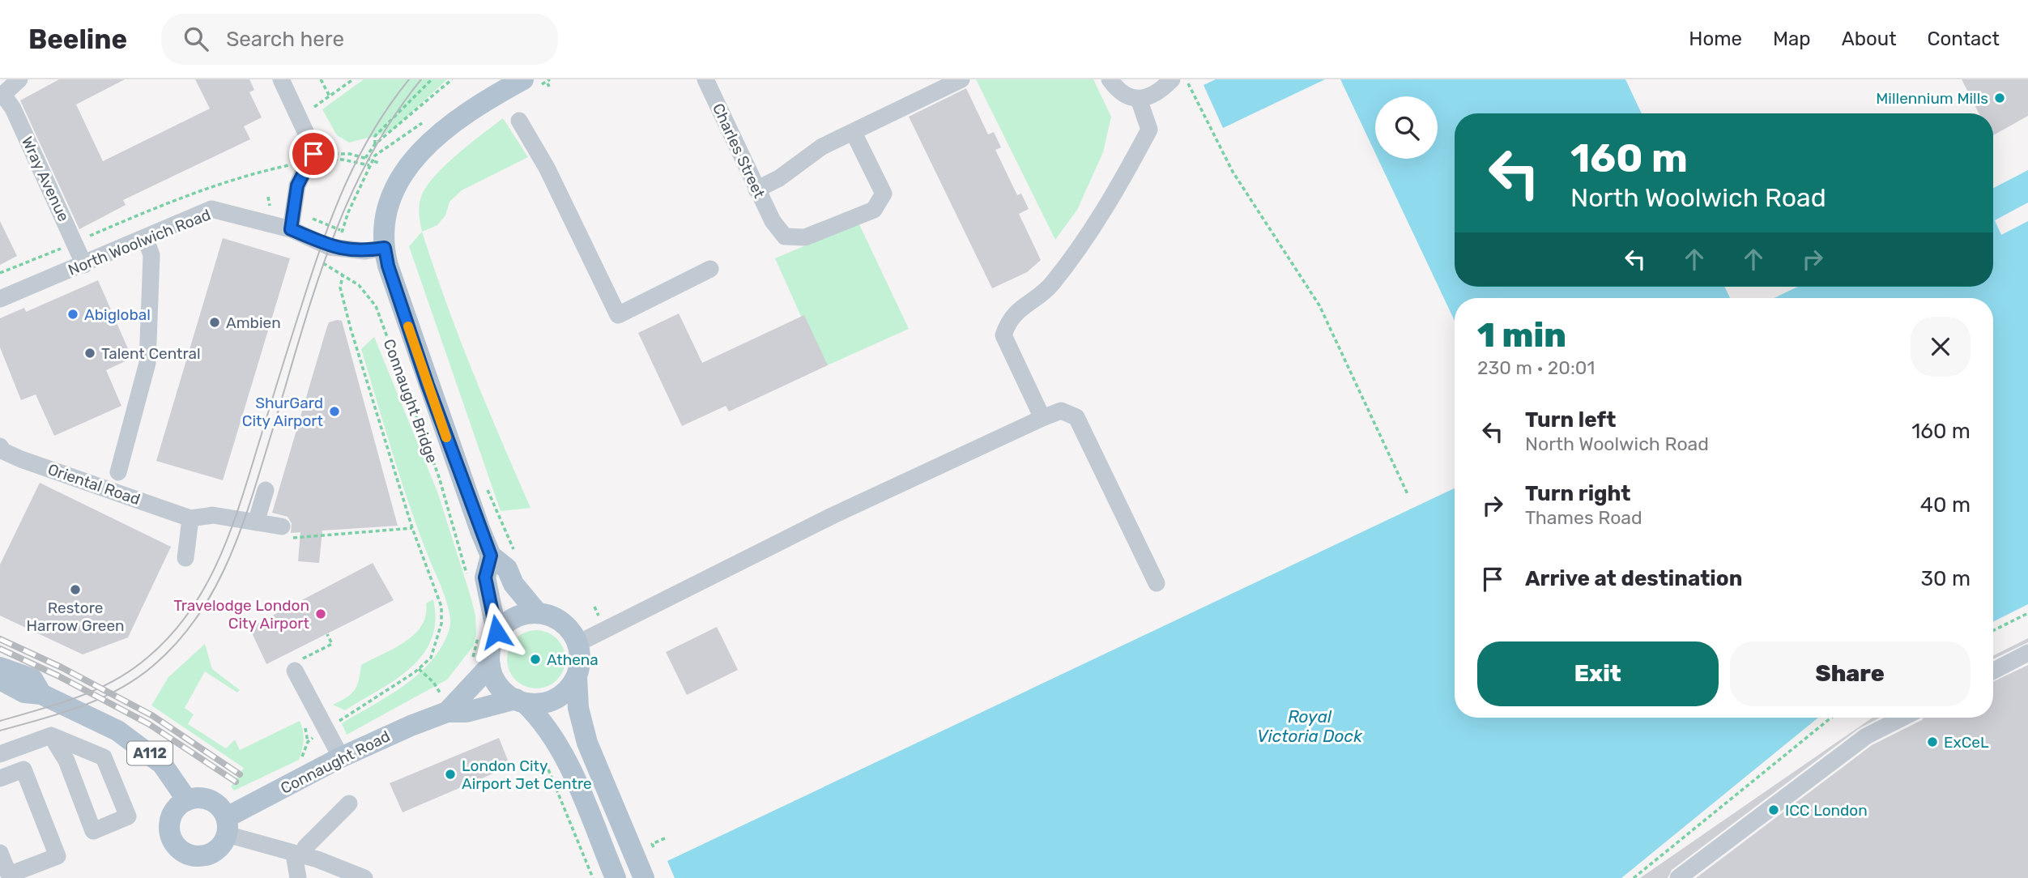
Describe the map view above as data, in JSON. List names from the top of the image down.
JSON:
{
  "streets": {
    "main road": ["Connaught Bridge", "A112", "Connaught Road"],
    "street": [
      "Charles Street",
      "Wray Avenue",
      "North Woolwich Road",
      "Oriental Road"
    ]
  },
  "crossings": [
    ["Wray Avenue", "North Woolwich Road"],
    ["North Woolwich Road", "Connaught Bridge"],
    ["Connaught Bridge", "Connaught Road"],
    ["A112", "Connaught Road"]
  ],
  "water": ["Royal Victoria Dock"],
  "places": [
    "Millennium Mills",
    "Abiglobal",
    "Ambien",
    "Talent Central",
    "ShurGard City Airport",
    "Restore Harrow Green",
    "Travelodge London City Airport",
    "Athena",
    "ExCeL",
    "London City Airport Jet Centre",
    "ICC London"
  ],
  "page": {
    "header": "Beeline",
    "search": "Search here",
    "nav": [
      "Home",
      "Map",
      "About",
      "Contact"
    ],
    "turn": ["160 m", "North Woolwich Road"],
    "heading": ["1 min", "230 m · 20:01"],
    "list": [
      {
        "name": "Turn left",
        "note": "North Woolwich Road",
        "value": "160 m"
      },
      {
        "name": "Turn right",
        "note": "Thames Road",
        "value": "40 m"
      },
      {
        "name": "Arrive at destination",
        "value": "30 m"
      }
    ],
    "buttons": ["Exit", "Share"]
  }
}
